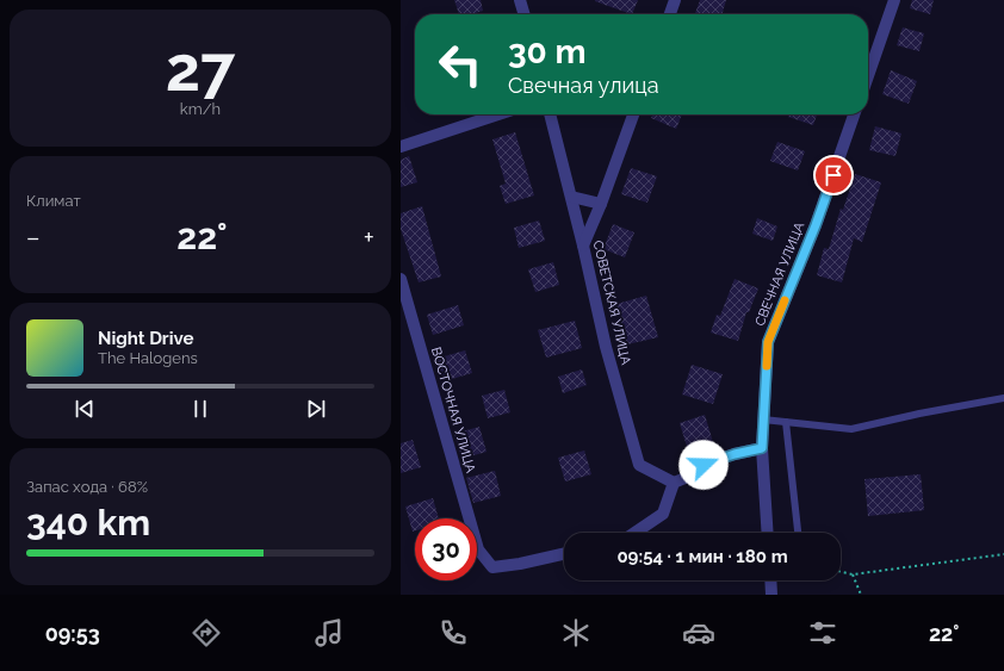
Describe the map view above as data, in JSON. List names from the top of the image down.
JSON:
{
  "streets": {
    "street": ["СВЕЧНАЯ УЛИЦА", "СОВЕТСКАЯ УЛИЦА", "ВОСТОЧНАЯ УЛИЦА"]
  },
  "page": {
    "tile": [
      ["27", "km/h"],
      "Климат",
      ["Запас хода · 68%", "340 km"]
    ],
    "turn": ["30 m", "Свечная улица"],
    "heat": ["−", "22°", "+"],
    "song": ["Night Drive", "The Halogens"],
    "limit": "30",
    "trip": "09:54 · 1 мин · 180 m",
    "tabs": ["09:53", "22°"]
  }
}
